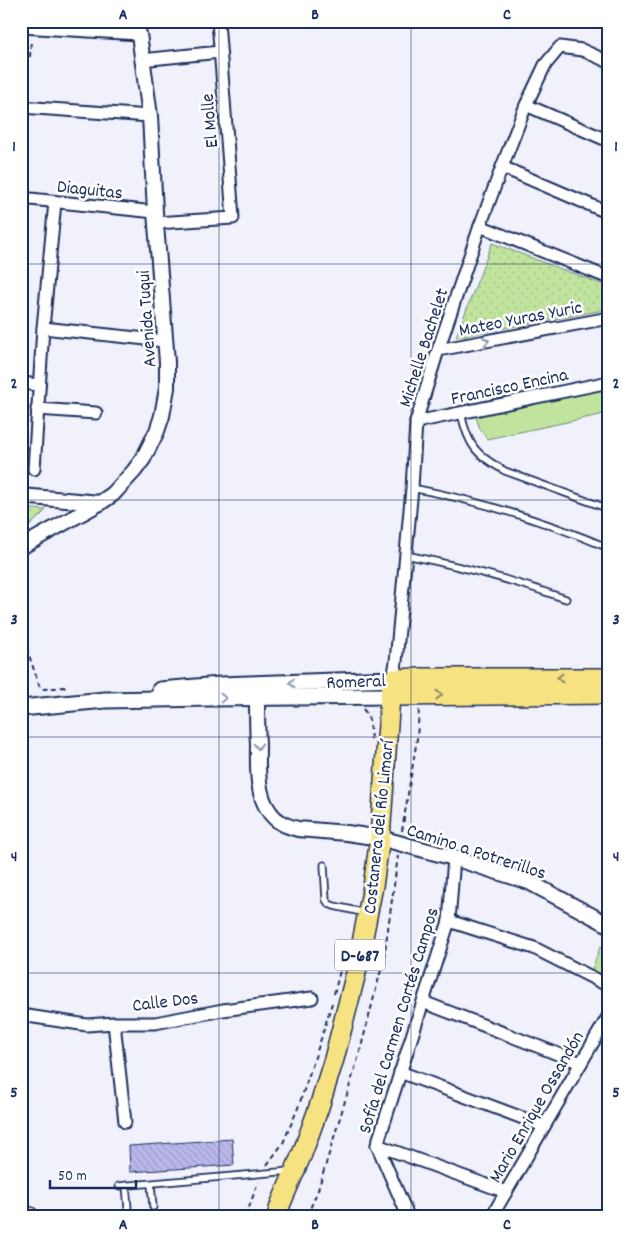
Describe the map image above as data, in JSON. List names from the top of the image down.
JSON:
{
  "streets": {
    "highway": ["Romeral", "Costanera del Río Limarí", "D-687"],
    "street": [
      "El Molle",
      "Diaguitas",
      "Mateo Yuras Yuric",
      "Avenida Tuqui",
      "Michelle Bachelet",
      "Francisco Encina",
      "Camino a Potrerillos",
      "Calle Dos",
      "Sofía del Carmen Cortés Campos",
      "Mario Enrique Ossandón"
    ]
  },
  "crossings": [
    ["El Molle", "Diaguitas"],
    ["Diaguitas", "Avenida Tuqui"],
    ["Mateo Yuras Yuric", "Michelle Bachelet"],
    ["Michelle Bachelet", "Francisco Encina"],
    ["Michelle Bachelet", "Romeral"],
    ["Michelle Bachelet", "Costanera del Río Limarí"],
    ["Romeral", "Costanera del Río Limarí"],
    ["Romeral", "Camino a Potrerillos"],
    ["Costanera del Río Limarí", "Camino a Potrerillos"],
    ["Camino a Potrerillos", "Sofía del Carmen Cortés Campos"]
  ],
  "one_way": ["Mateo Yuras Yuric", "Camino a Potrerillos"],
  "scale_bar": "50 m",
  "grid": {
    "columns": ["A", "B", "C"],
    "rows": [
      "1",
      "2",
      "3",
      "4",
      "5"
    ]
  }
}
